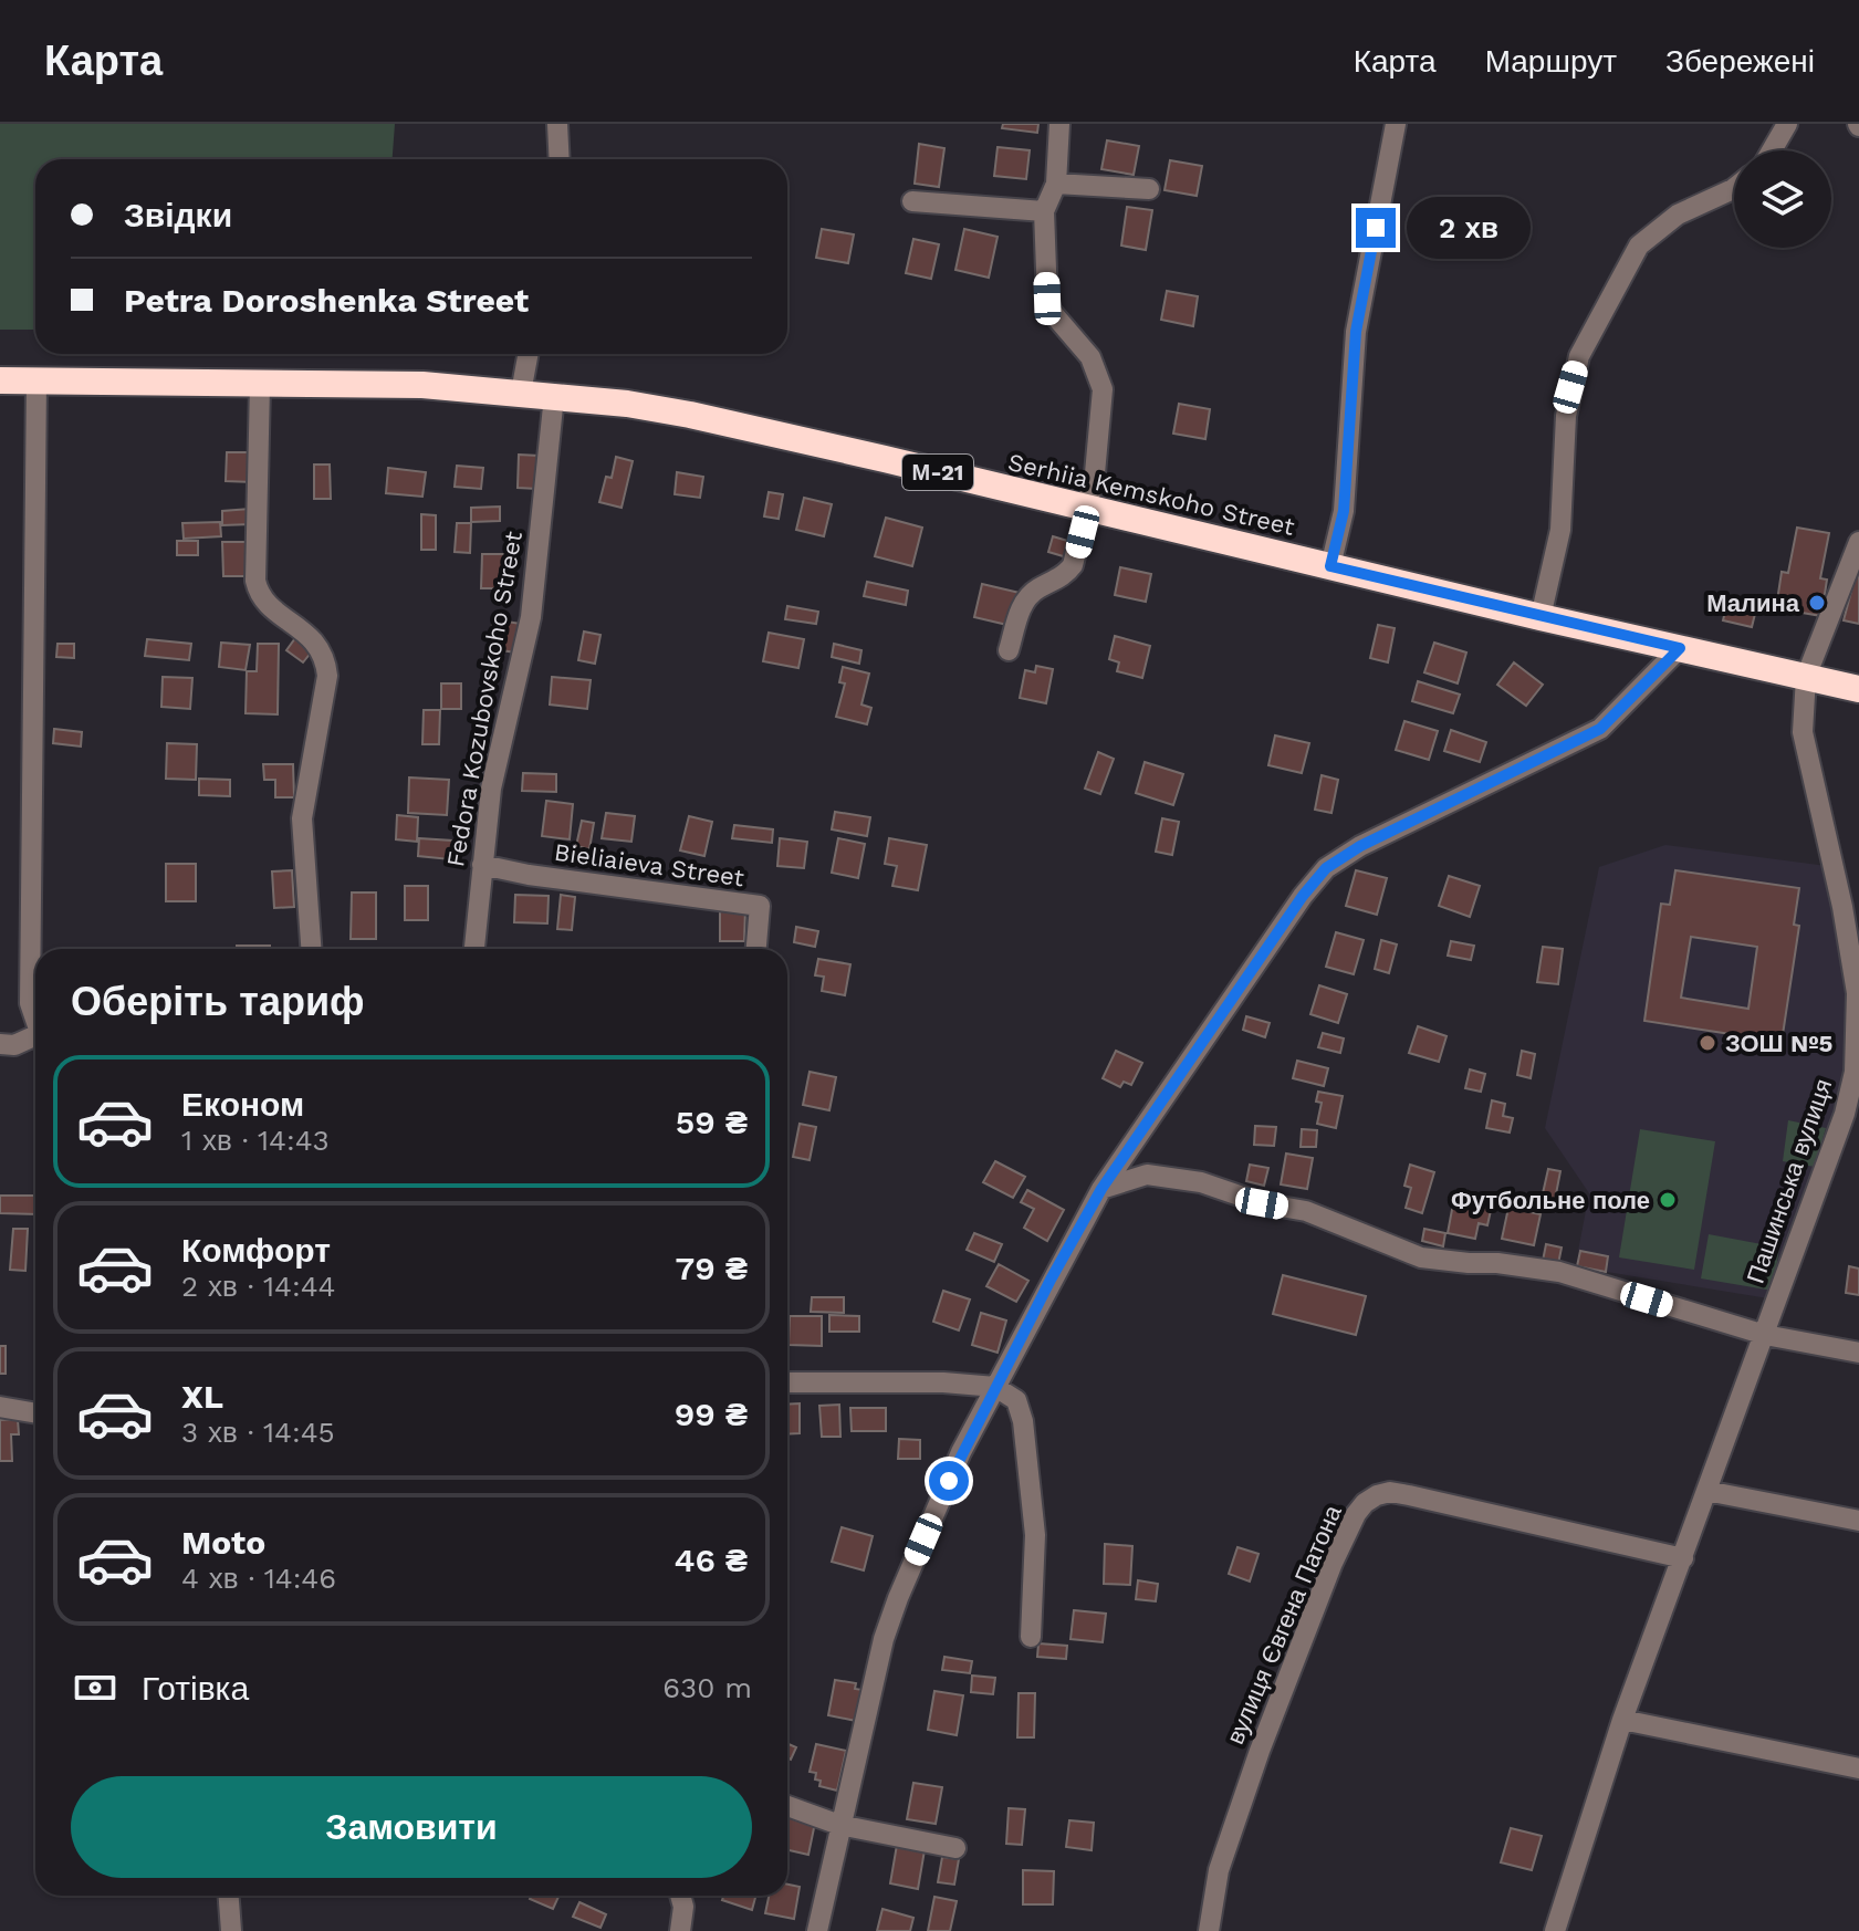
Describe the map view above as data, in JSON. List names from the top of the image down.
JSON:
{
  "streets": {
    "highway": ["М-21", "Serhiia Kemskoho Street"],
    "street": [
      "Fedora Kozubovskoho Street",
      "Bieliaieva Street",
      "Пашинська вулиця",
      "вулиця Євгена Патона"
    ]
  },
  "crossings": [
    ["Serhiia Kemskoho Street", "Fedora Kozubovskoho Street"],
    ["Serhiia Kemskoho Street", "Пашинська вулиця"],
    ["Fedora Kozubovskoho Street", "Bieliaieva Street"],
    ["Пашинська вулиця", "вулиця Євгена Патона"]
  ],
  "places": ["Малина", "ЗОШ №5", "Футбольне поле"],
  "page": {
    "header": "Карта",
    "nav": ["Карта", "Маршрут", "Збережені"],
    "banner": ["Звідки", "Petra Doroshenka Street"],
    "bubble": "2 хв",
    "heading": "Оберіть тариф",
    "list": [
      {
        "name": "Економ",
        "note": "1 хв · 14:43",
        "value": "59 ₴"
      },
      {
        "name": "Комфорт",
        "note": "2 хв · 14:44",
        "value": "79 ₴"
      },
      {
        "name": "XL",
        "note": "3 хв · 14:45",
        "value": "99 ₴"
      },
      {
        "name": "Moto",
        "note": "4 хв · 14:46",
        "value": "46 ₴"
      }
    ],
    "pay": ["Готівка", "630 m"],
    "buttons": "Замовити"
  }
}
